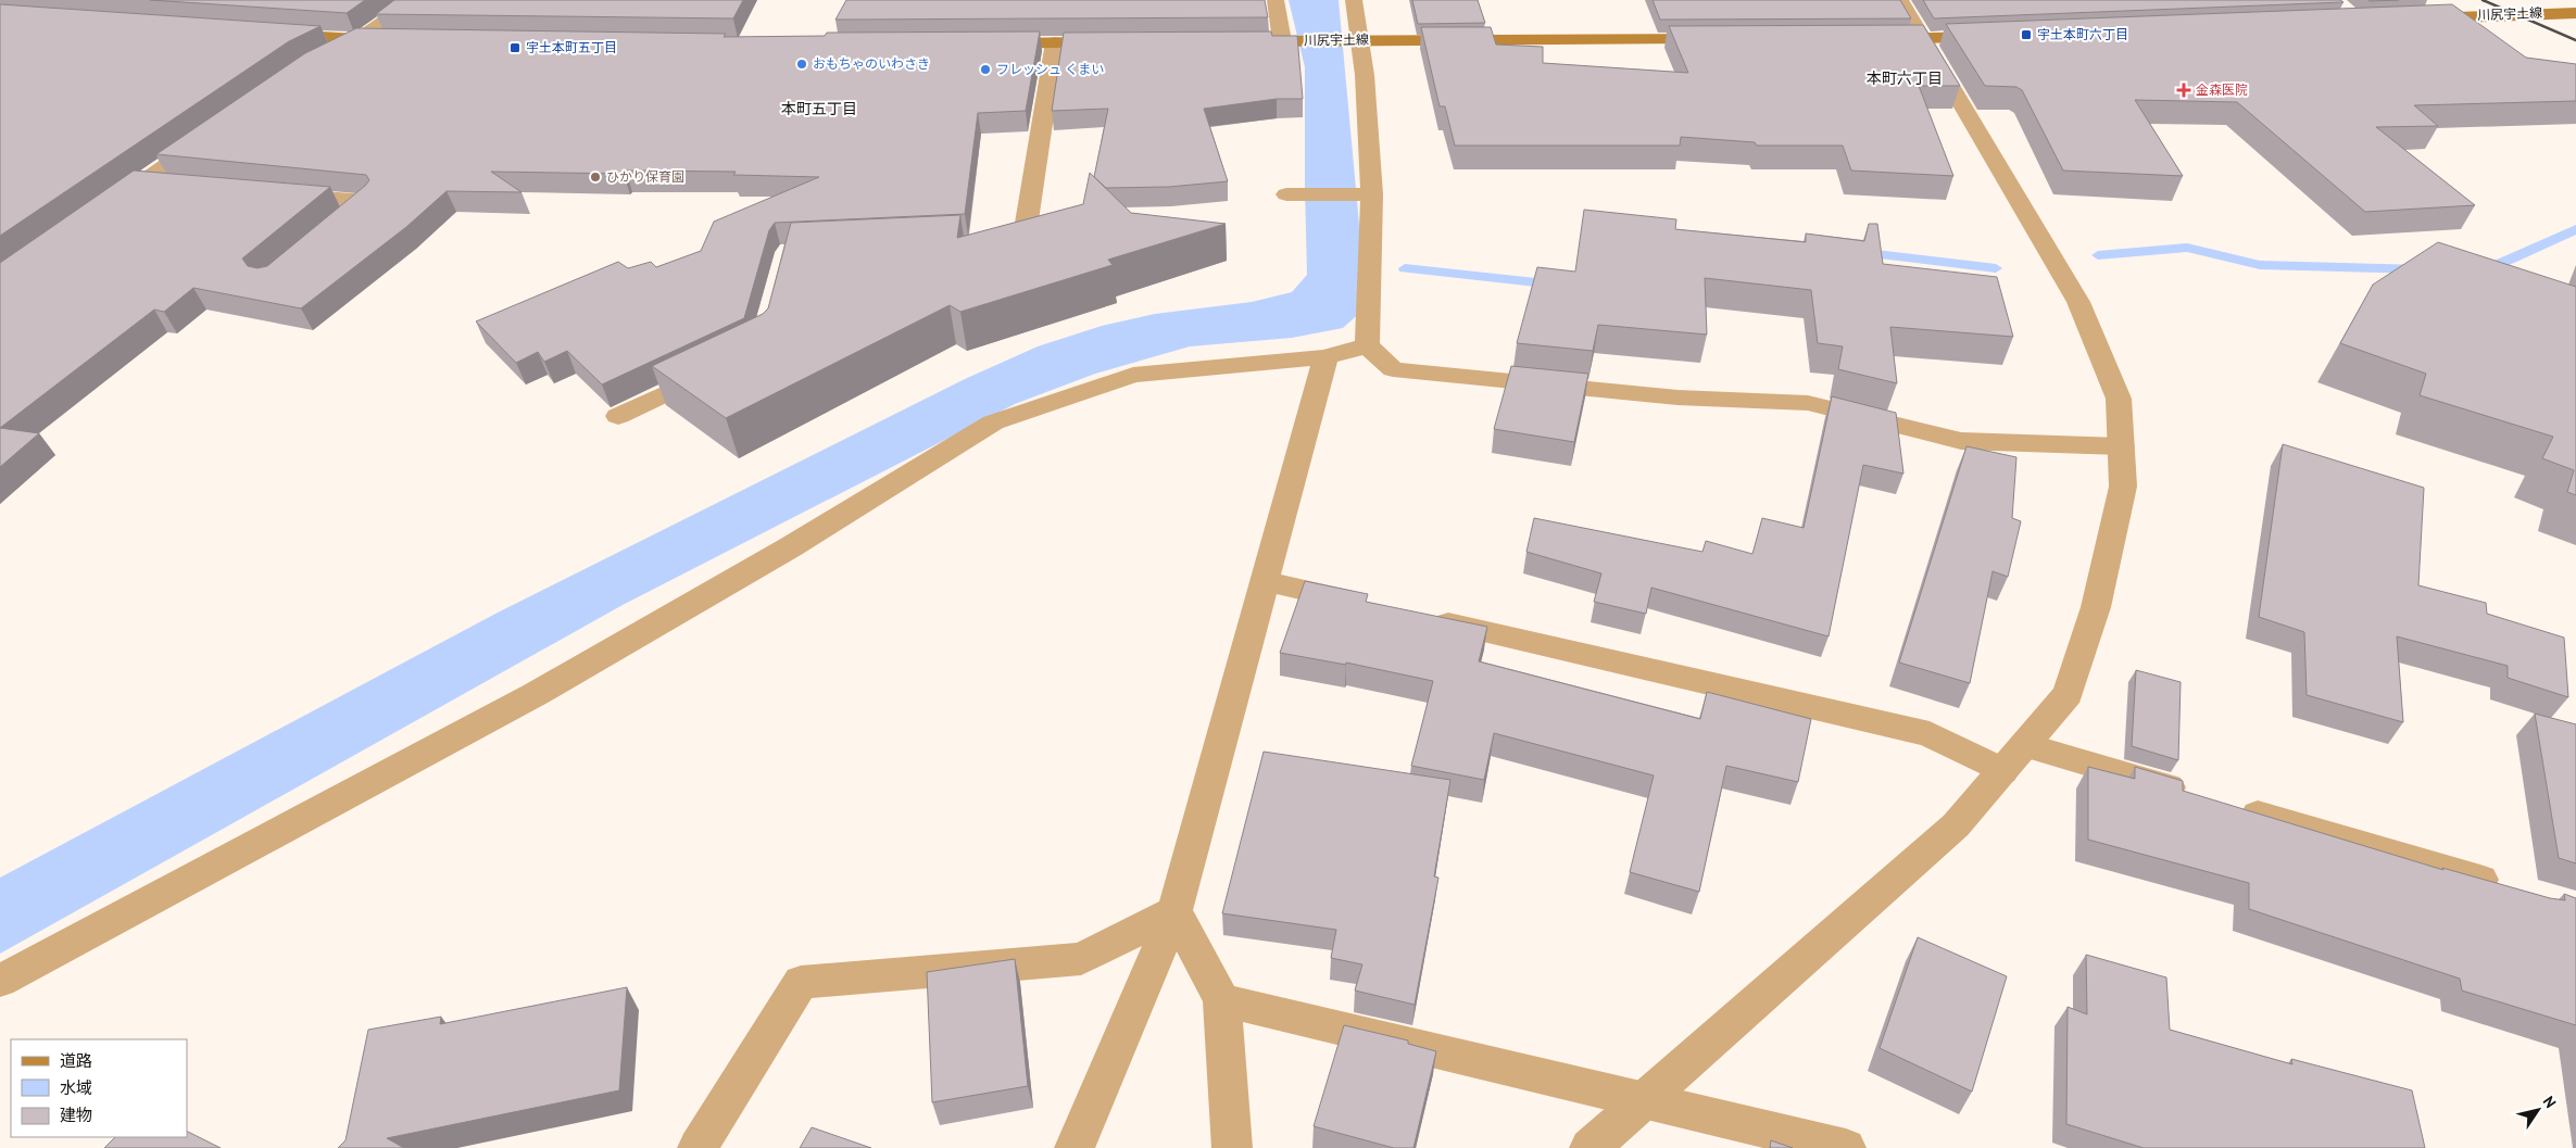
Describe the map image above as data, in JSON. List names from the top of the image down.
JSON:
{
  "streets": {
    "main road": ["川尻宇土線"]
  },
  "districts": ["本町六丁目", "本町五丁目"],
  "places": {
    "transit": ["宇土本町六丁目", "宇土本町五丁目"],
    "other": ["おもちゃのいわさき", "フレッシュ くまい", "ひかり保育園"],
    "health": ["金森医院"]
  },
  "legend": ["道路", "水域", "建物"],
  "north": "top right"
}
